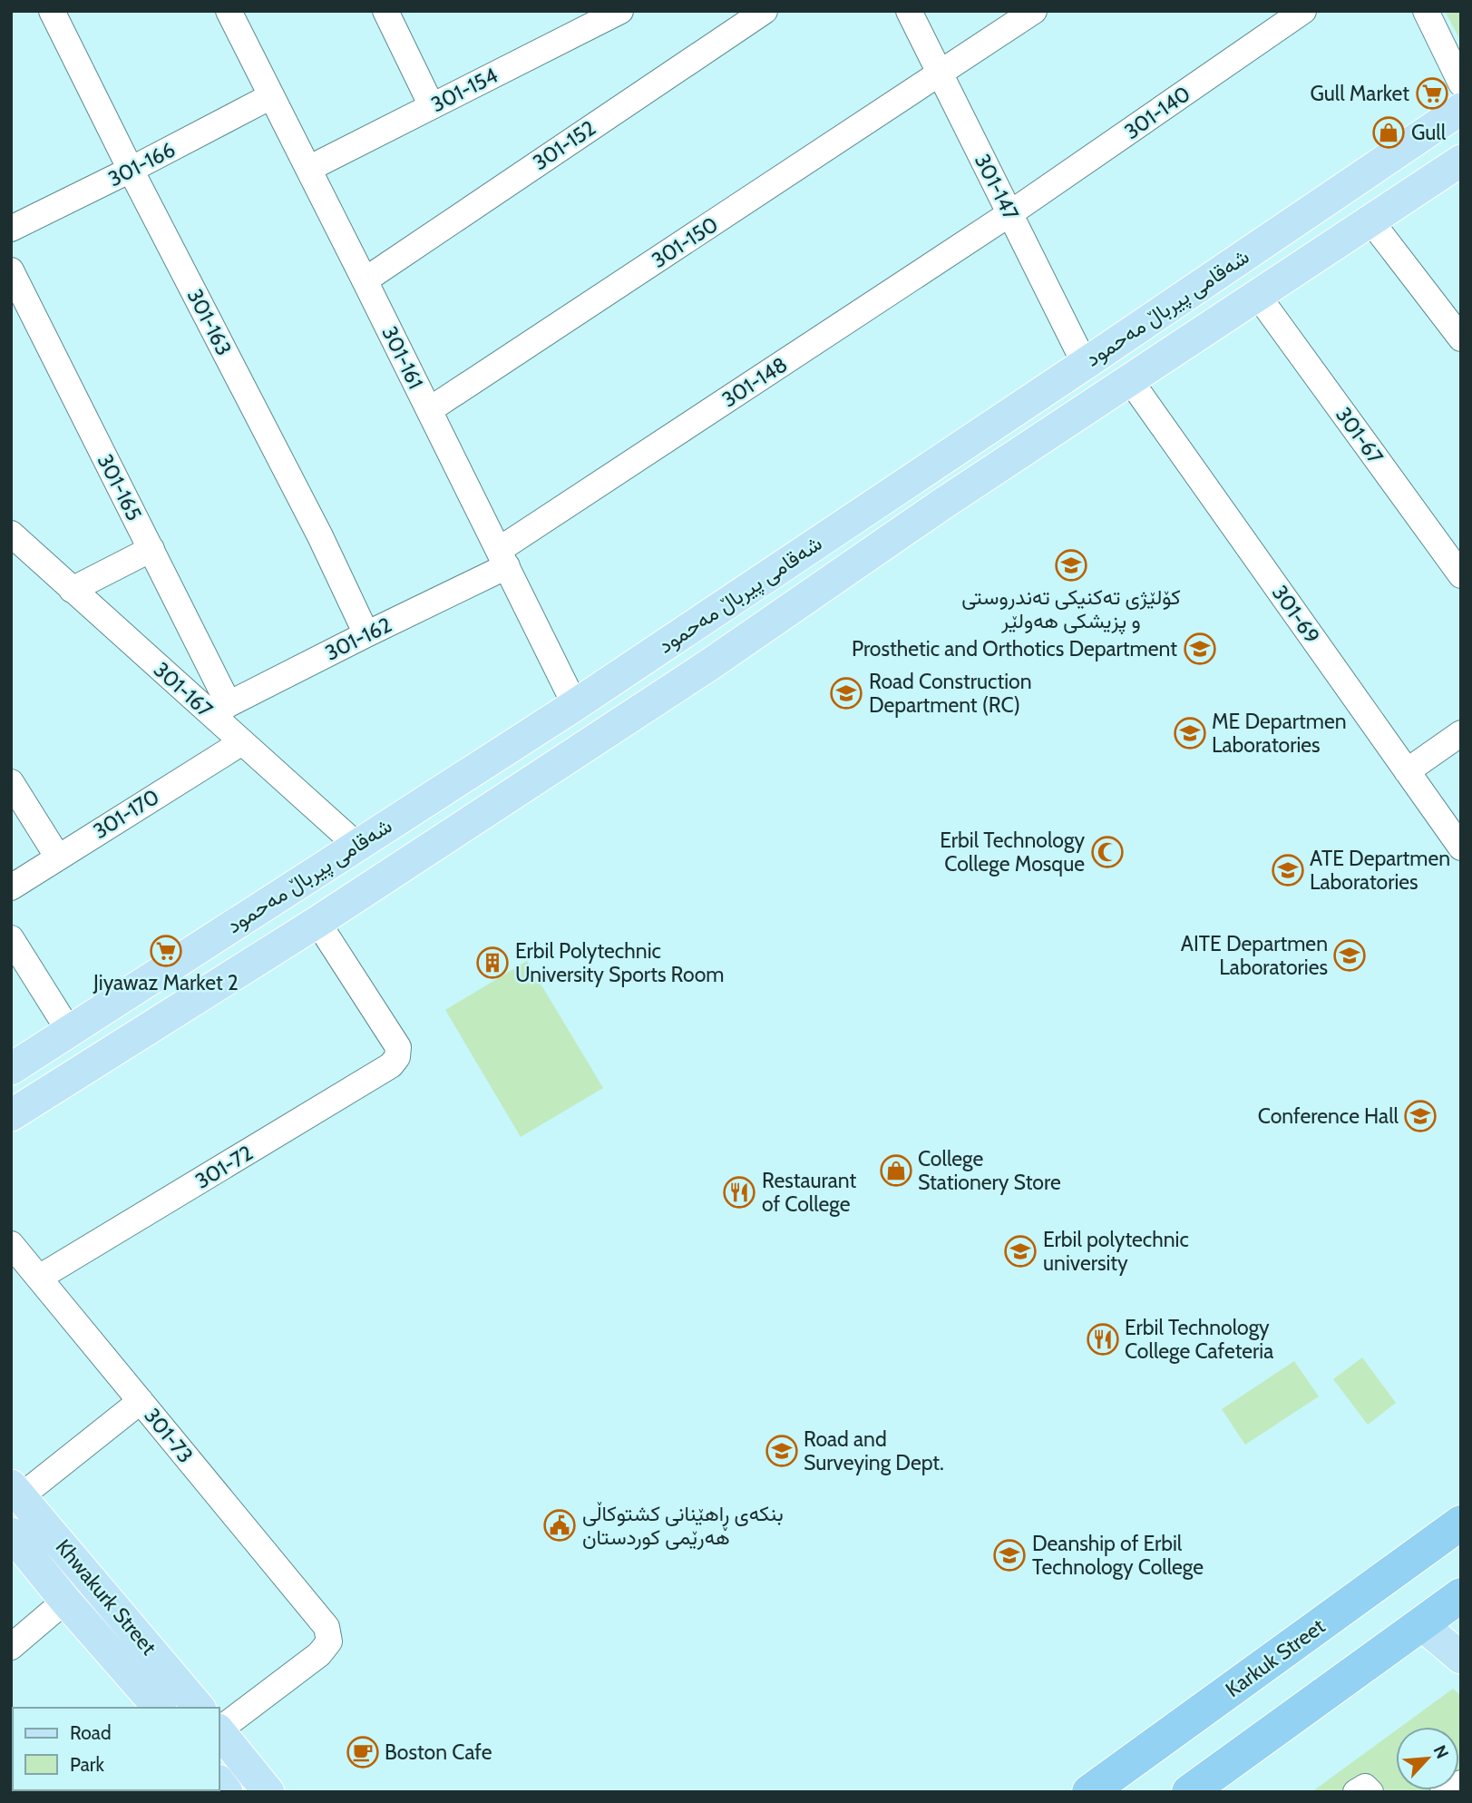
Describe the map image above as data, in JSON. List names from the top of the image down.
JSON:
{
  "streets": {
    "highway": ["Karkuk Street"],
    "main road": ["شەقامی پیرباڵ مەحمود", "Khwakurk Street"],
    "street": [
      "301-154",
      "301-140",
      "301-152",
      "301-166",
      "301-147",
      "301-150",
      "301-163",
      "301-161",
      "301-148",
      "301-67",
      "301-165",
      "301-69",
      "301-162",
      "301-167",
      "301-170",
      "301-72",
      "301-73"
    ]
  },
  "crossings": [
    ["301-154", "301-161"],
    ["301-140", "301-147"],
    ["301-140", "301-148"],
    ["301-152", "301-161"],
    ["301-166", "301-163"],
    ["301-166", "301-161"],
    ["301-147", "301-150"],
    ["301-147", "شەقامی پیرباڵ مەحمود"],
    ["301-147", "301-148"],
    ["301-150", "301-161"],
    ["شەقامی پیرباڵ مەحمود", "301-161"],
    ["شەقامی پیرباڵ مەحمود", "301-67"],
    ["شەقامی پیرباڵ مەحمود", "301-69"],
    ["شەقامی پیرباڵ مەحمود", "301-167"],
    ["شەقامی پیرباڵ مەحمود", "301-72"],
    ["301-163", "301-162"],
    ["301-161", "301-148"],
    ["301-161", "301-162"],
    ["301-148", "301-162"],
    ["301-165", "301-162"],
    ["301-165", "301-167"],
    ["301-162", "301-167"],
    ["301-167", "301-170"],
    ["301-72", "301-73"]
  ],
  "places": {
    "supermarket": ["Gull Market", "Jiyawaz Market 2"],
    "shop": ["Gull", "College Stationery Store"],
    "school or university": [
      "کۆلێژی تەکنیکی تەندروستی و پزیشکی هەولێر",
      "Prosthetic and Orthotics Department",
      "Road Construction Department (RC)",
      "ME Departmen Laboratories",
      "ATE Departmen Laboratories",
      "AITE Departmen Laboratories",
      "Conference Hall",
      "Erbil polytechnic university",
      "Road and Surveying Dept.",
      "Deanship of Erbil Technology College"
    ],
    "mosque": ["Erbil Technology College Mosque"],
    "building": ["Erbil Polytechnic University Sports Room"],
    "restaurant": ["Restaurant of College", "Erbil Technology College Cafeteria"],
    "public building": ["بنکەی ڕاهێنانی کشتوکاڵی هەرێمی کوردستان"],
    "cafe": ["Boston Cafe"]
  },
  "legend": ["Road", "Park"],
  "north": "top right"
}
